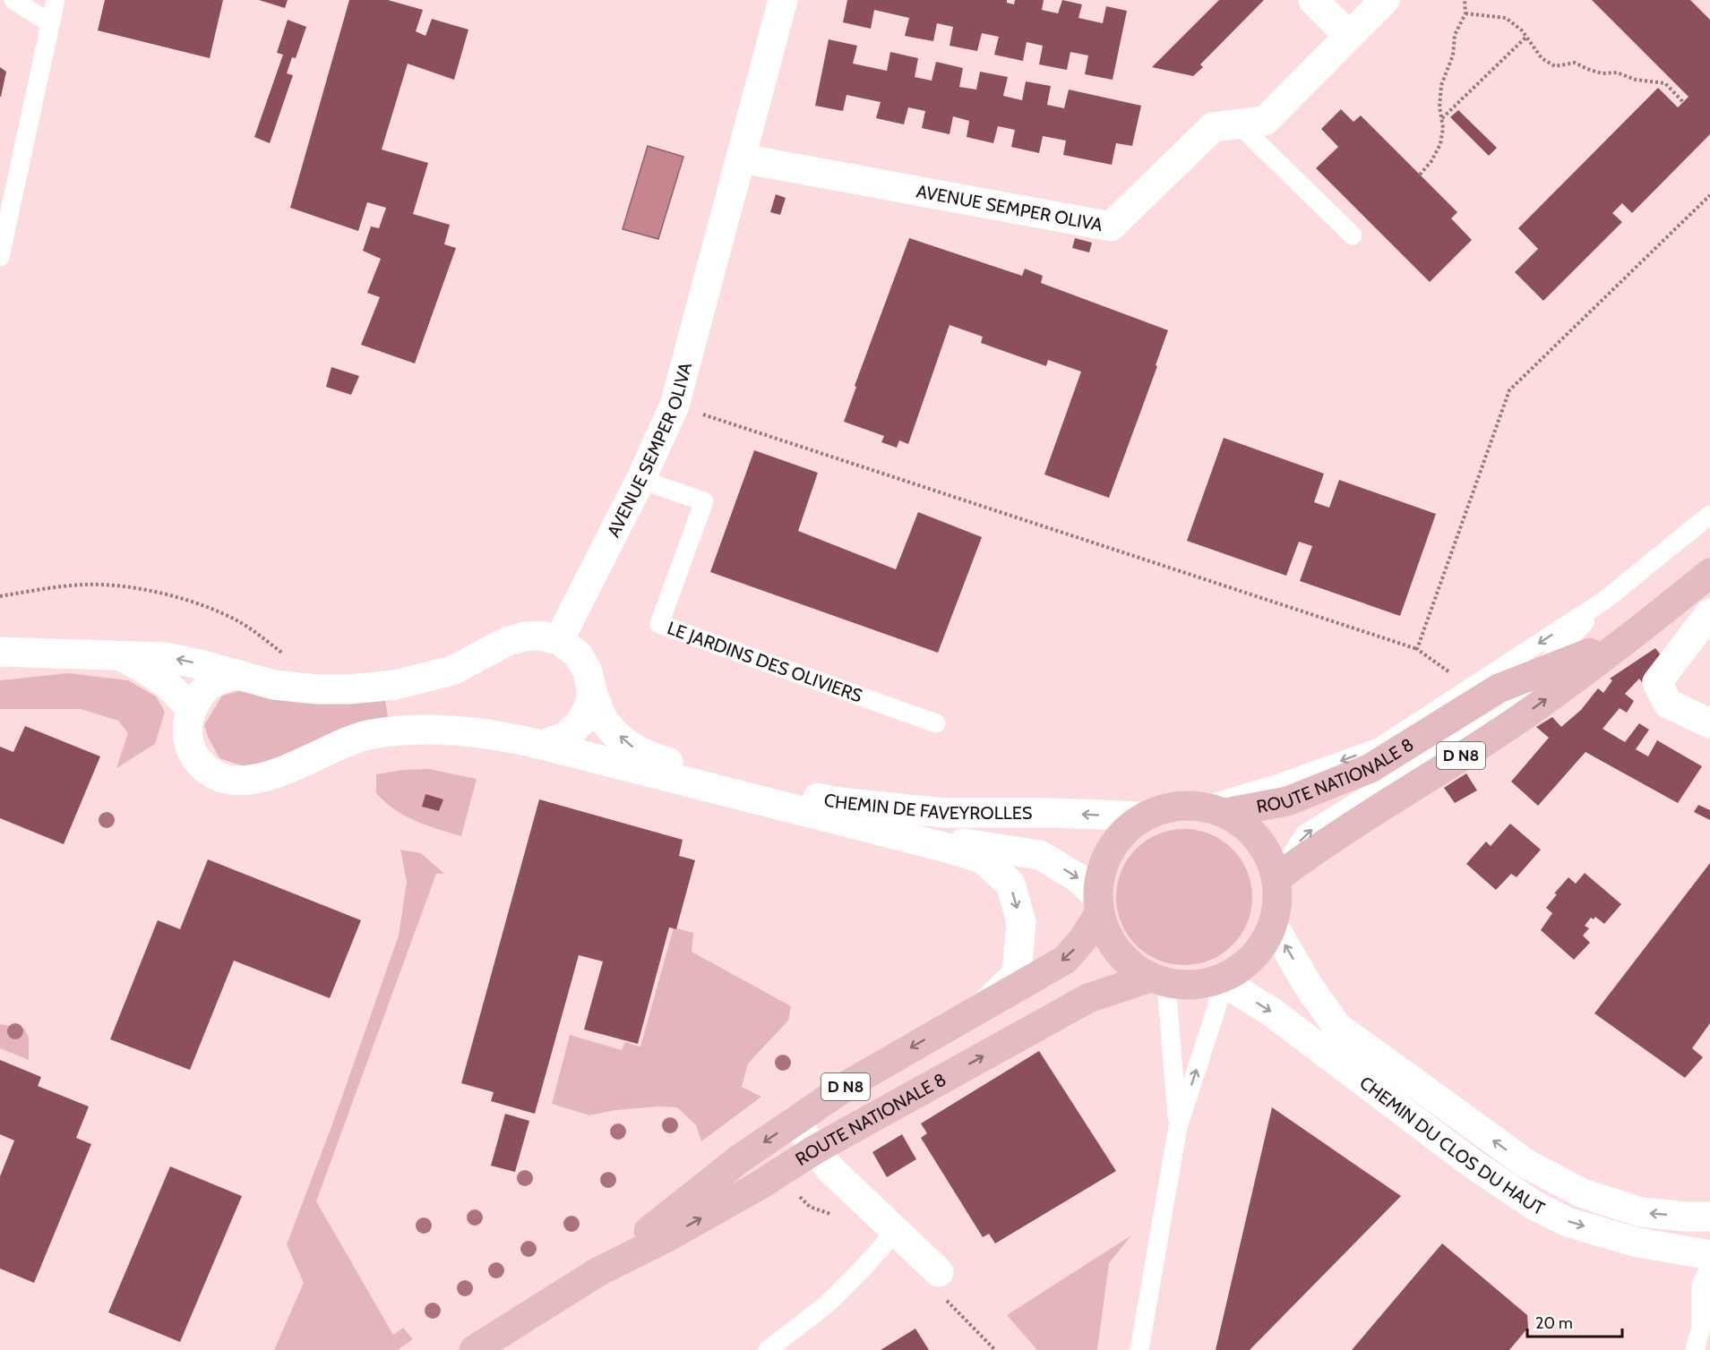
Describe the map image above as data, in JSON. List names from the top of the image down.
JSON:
{
  "streets": {
    "main road": ["D N8", "ROUTE NATIONALE 8"],
    "street": ["AVENUE SEMPER OLIVA", "CHEMIN DE FAVEYROLLES", "CHEMIN DU CLOS DU HAUT"],
    "lane": ["LE JARDINS DES OLIVIERS"]
  },
  "crossings": [
    ["AVENUE SEMPER OLIVA", "LE JARDINS DES OLIVIERS"],
    ["AVENUE SEMPER OLIVA", "CHEMIN DE FAVEYROLLES"],
    ["D N8", "ROUTE NATIONALE 8"],
    ["D N8", "CHEMIN DE FAVEYROLLES"],
    ["D N8", "CHEMIN DU CLOS DU HAUT"],
    ["ROUTE NATIONALE 8", "CHEMIN DE FAVEYROLLES"],
    ["ROUTE NATIONALE 8", "CHEMIN DU CLOS DU HAUT"],
    ["CHEMIN DE FAVEYROLLES", "CHEMIN DU CLOS DU HAUT"]
  ],
  "scale_bar": "20 m"
}
